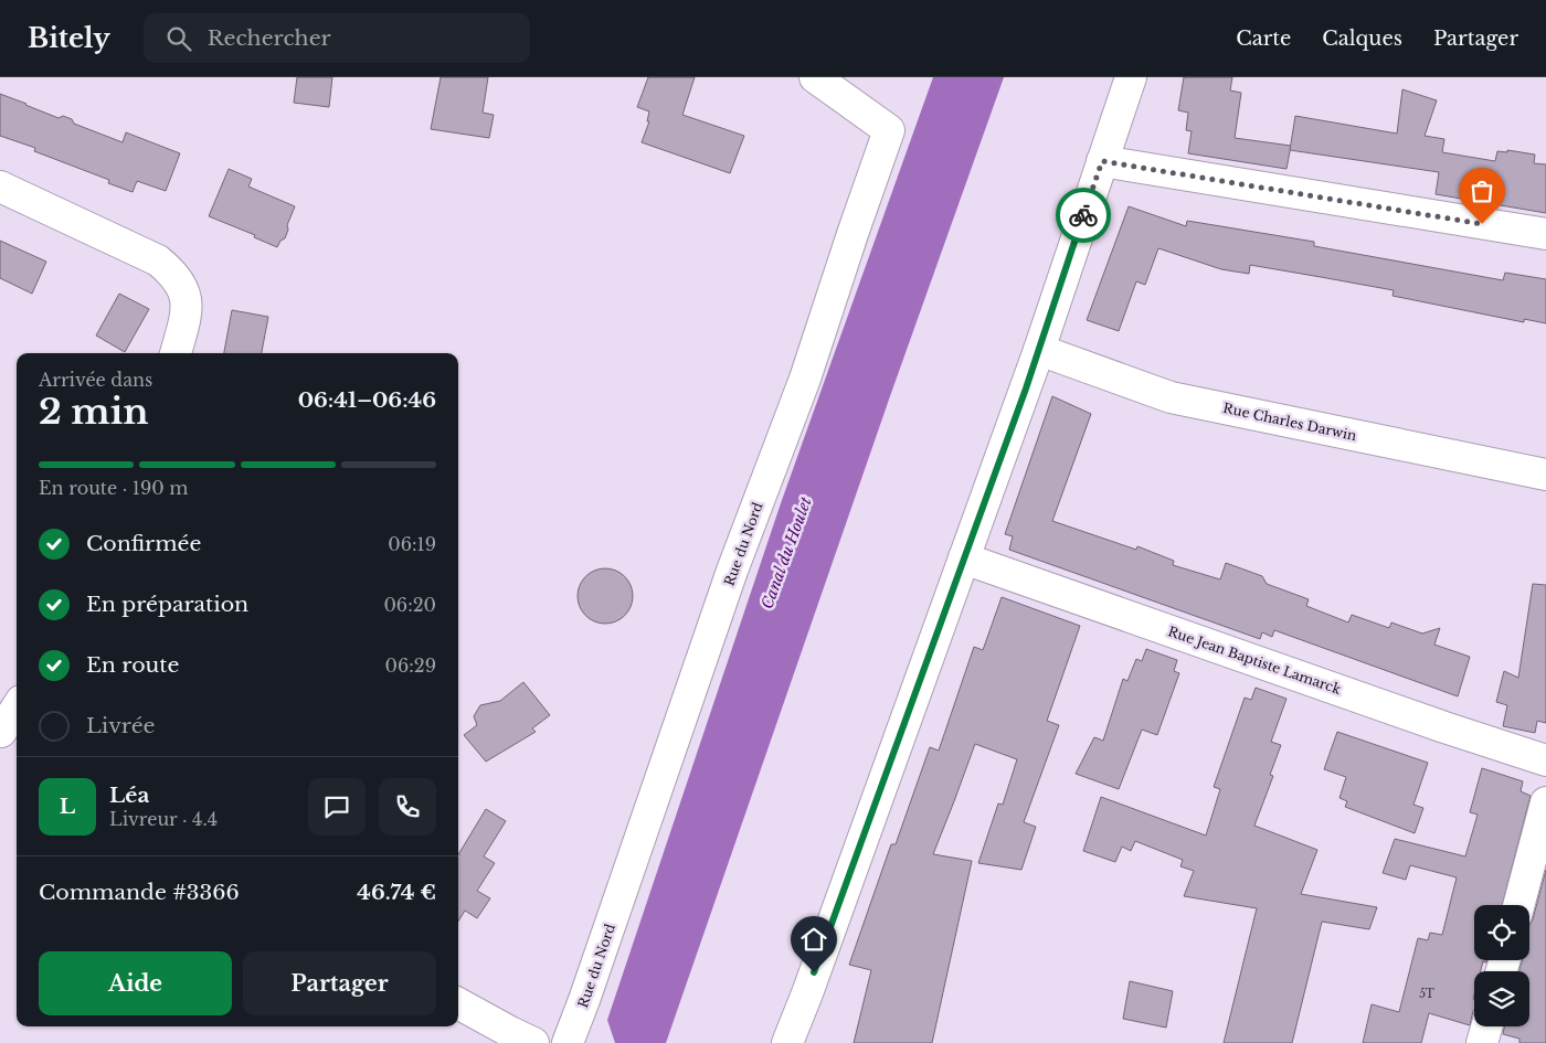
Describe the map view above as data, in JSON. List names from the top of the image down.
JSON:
{
  "streets": {
    "street": ["Rue Charles Darwin", "Rue du Nord", "Rue Jean Baptiste Lamarck"]
  },
  "water": ["Canal du Houlet"],
  "house_numbers": ["5T"],
  "page": {
    "header": "Bitely",
    "search": "Rechercher",
    "nav": ["Carte", "Calques", "Partager"],
    "heading": ["2 min", "Arrivée dans", "06:41–06:46"],
    "panel": [
      "Léa",
      "Livreur · 4.4",
      "Commande #3366",
      "46.74 €"
    ],
    "bar": "En route · 190 m",
    "list": [
      ["Confirmée", "06:19"],
      ["En préparation", "06:20"],
      ["En route", "06:29"],
      "Livrée"
    ],
    "round": "L",
    "buttons": ["Aide", "Partager"]
  }
}
